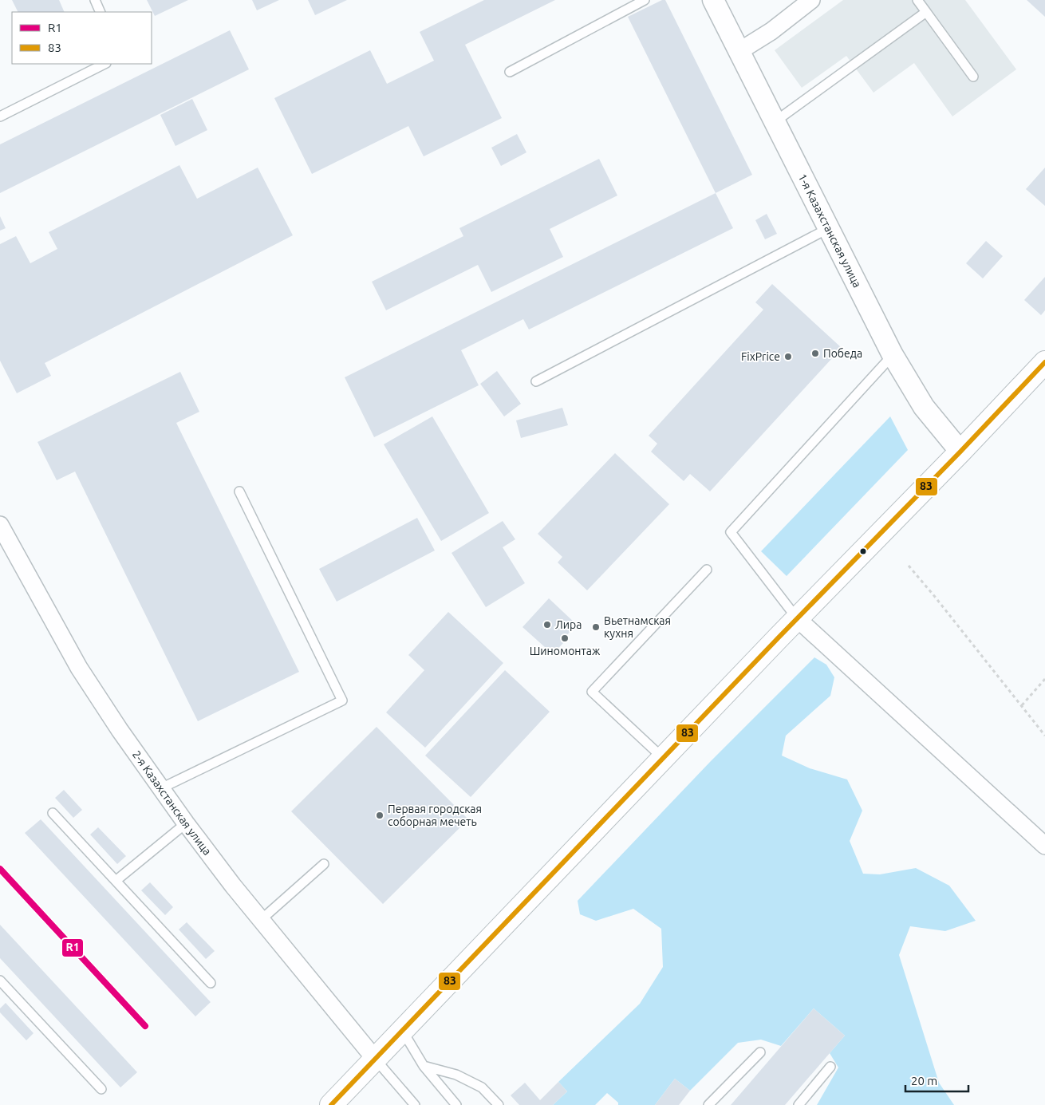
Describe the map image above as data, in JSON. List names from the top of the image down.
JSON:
{
  "streets": {
    "street": ["1-я Казахстанская улица", "2-я Казахстанская улица"]
  },
  "places": [
    "Победа",
    "FixPrice",
    "Лира",
    "Вьетнамская кухня",
    "Шиномонтаж",
    "Первая городская соборная мечеть"
  ],
  "lines": ["transit line 83", "transit line R1"],
  "legend": ["R1", "83"],
  "scale_bar": "20 m"
}
